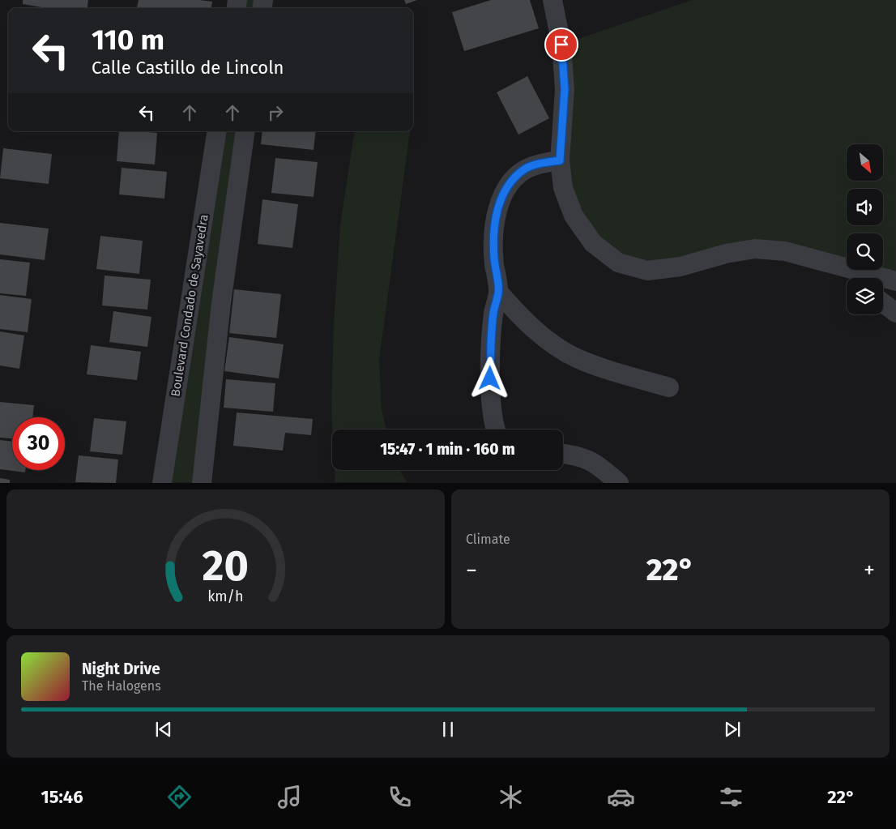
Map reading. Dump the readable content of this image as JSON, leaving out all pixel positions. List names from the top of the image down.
{
  "streets": {
    "street": ["Boulevard Condado de Sayavedra"]
  },
  "north": "bottom right",
  "page": {
    "turn": ["110 m", "Calle Castillo de Lincoln"],
    "limit": "30",
    "trip": "15:47 · 1 min · 160 m",
    "tile": "Climate",
    "heat": ["−", "22°", "+"],
    "song": ["Night Drive", "The Halogens"],
    "tabs": ["15:46", "22°"],
    "gauge": ["20", "km/h"]
  }
}
